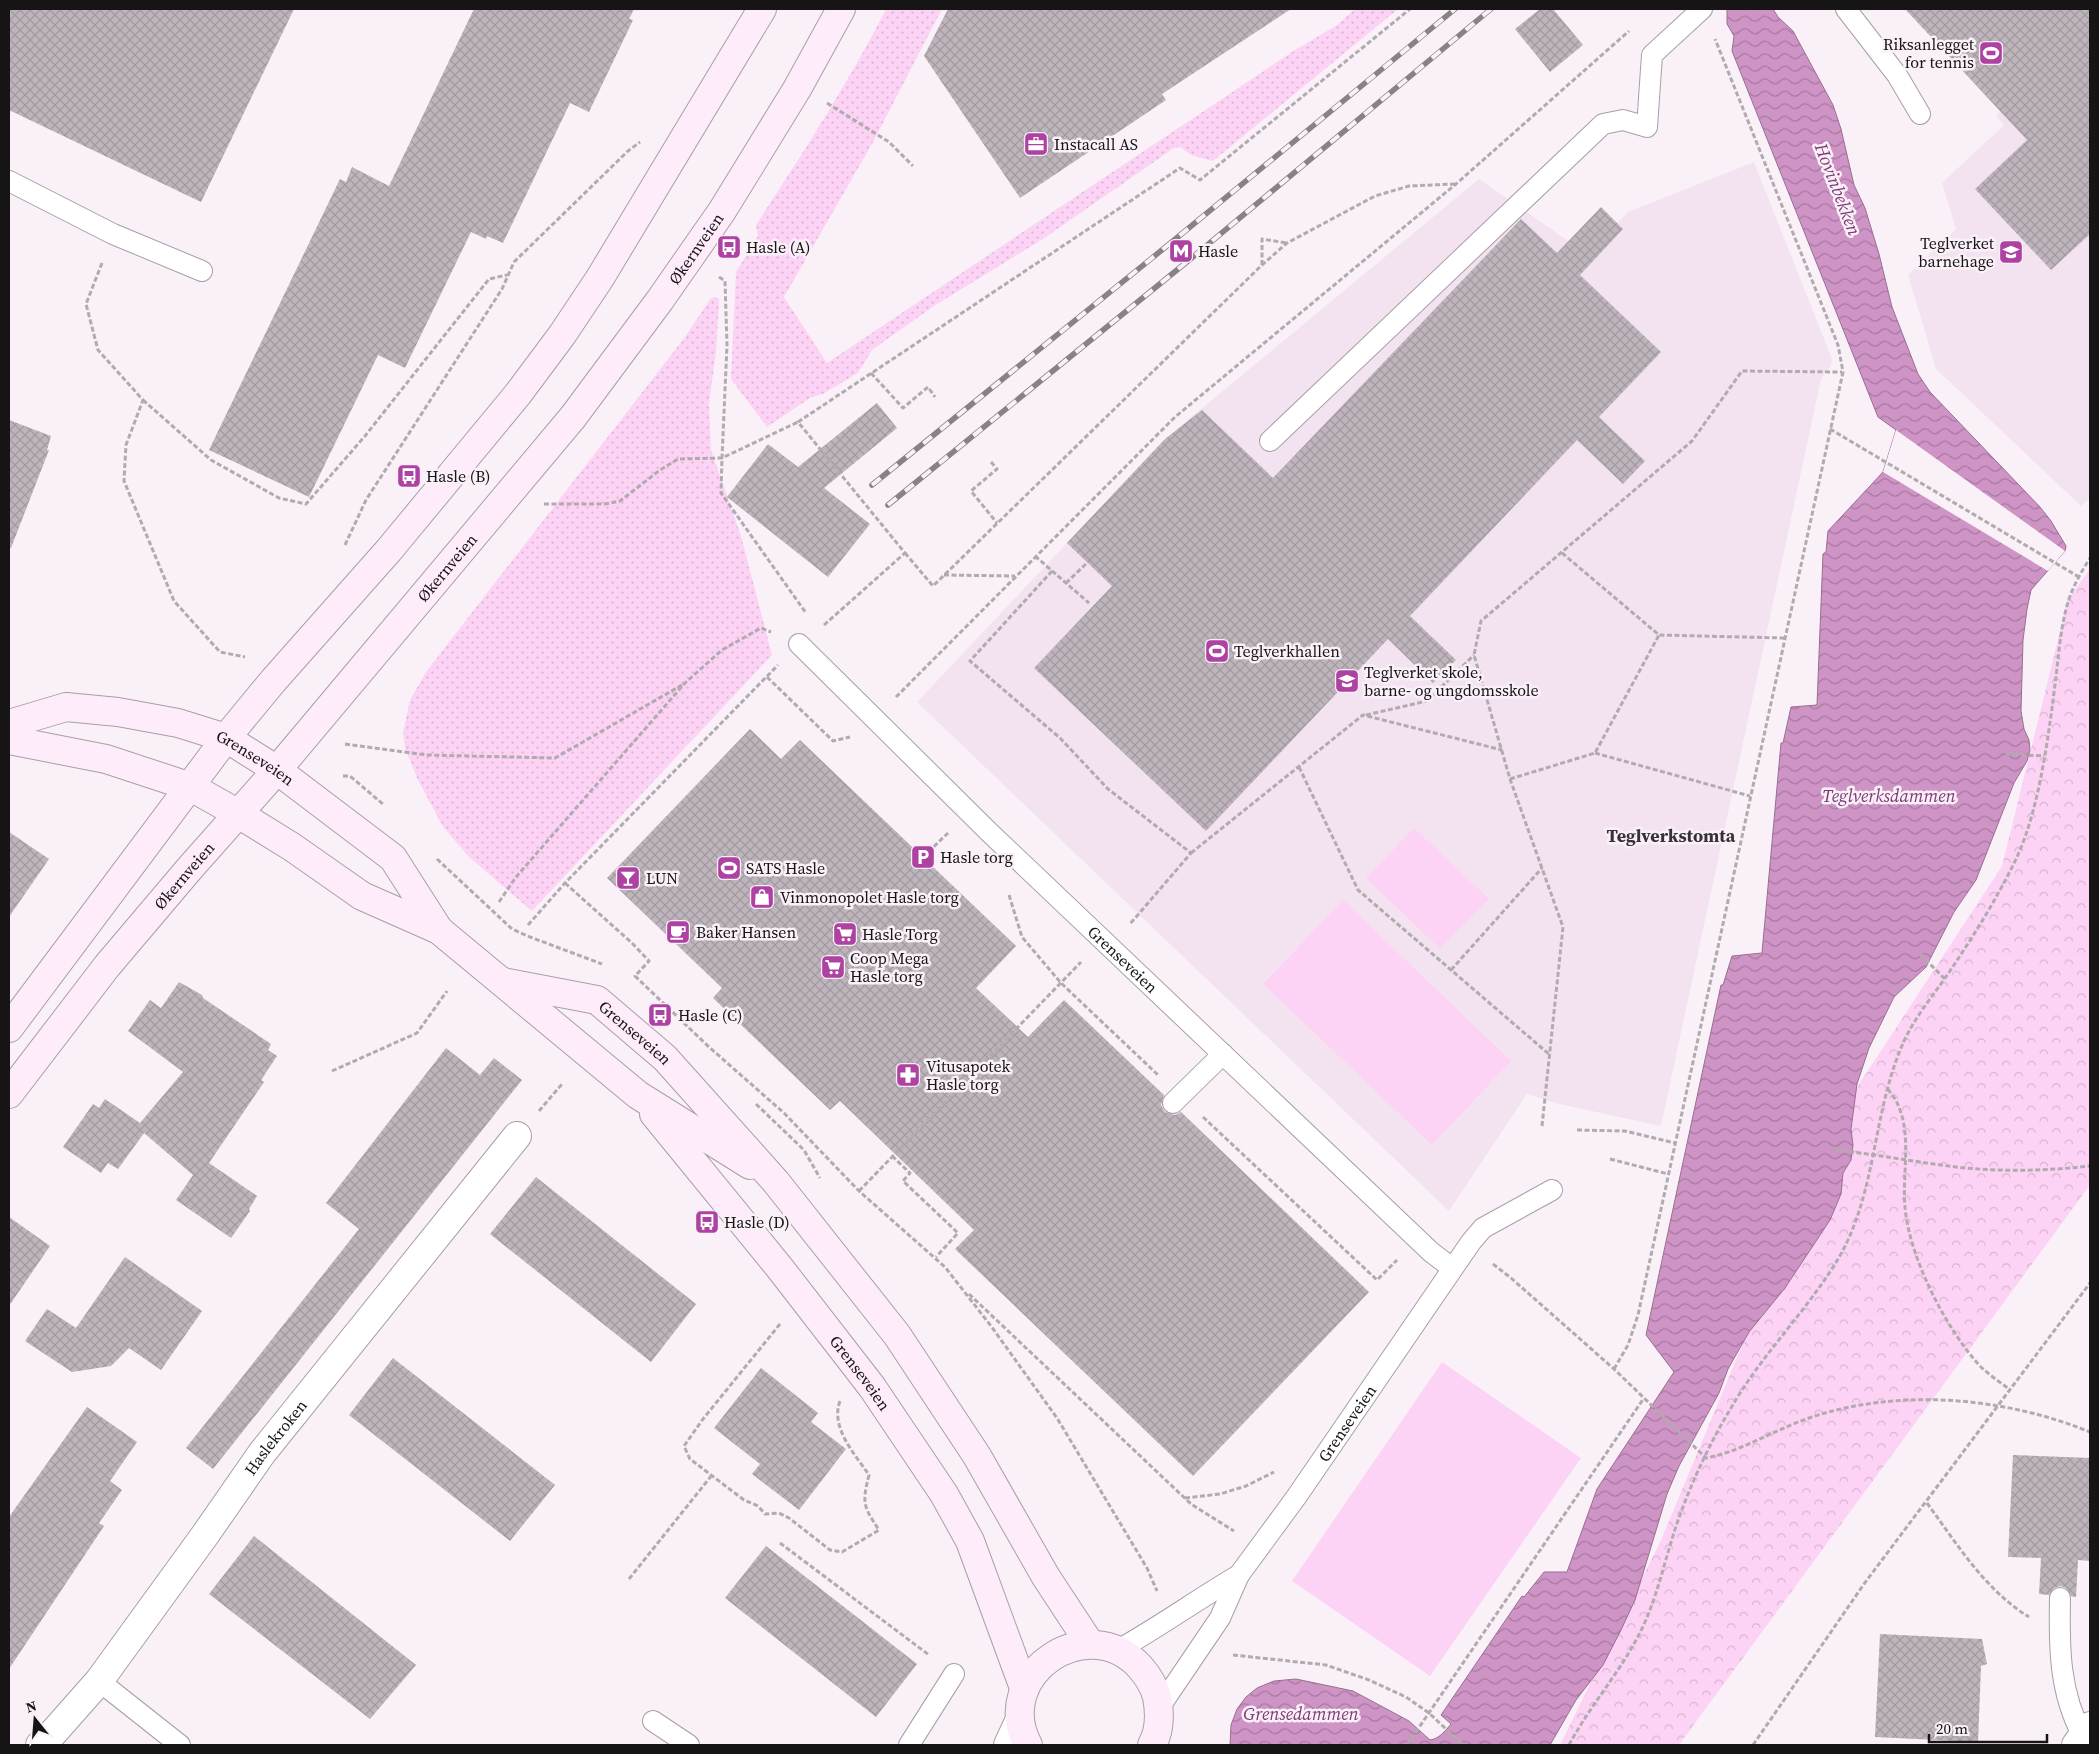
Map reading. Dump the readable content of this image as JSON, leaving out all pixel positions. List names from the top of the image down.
{
  "streets": {
    "main road": ["Økernveien", "Grenseveien"],
    "street": ["Haslekroken"]
  },
  "crossings": [
    ["Økernveien", "Grenseveien"]
  ],
  "districts": ["Teglverkstomta"],
  "water": ["Hovinbekken", "Teglverksdammen", "Grensedammen"],
  "places": {
    "sports": ["Riksanlegget for tennis", "Teglverkhallen", "SATS Hasle"],
    "office": ["Instacall AS"],
    "bus stop": [
      "Hasle (A)",
      "Hasle (B)",
      "Hasle (C)",
      "Hasle (D)"
    ],
    "metro station": ["Hasle"],
    "school or university": ["Teglverket barnehage", "Teglverket skole, barne- og ungdomsskole"],
    "parking": ["Hasle torg"],
    "bar": ["LUN"],
    "shop": ["Vinmonopolet Hasle torg"],
    "cafe": ["Baker Hansen"],
    "supermarket": ["Hasle Torg", "Coop Mega Hasle torg"],
    "pharmacy": ["Vitusapotek Hasle torg"]
  },
  "scale_bar": "20 m",
  "north": "top"
}
